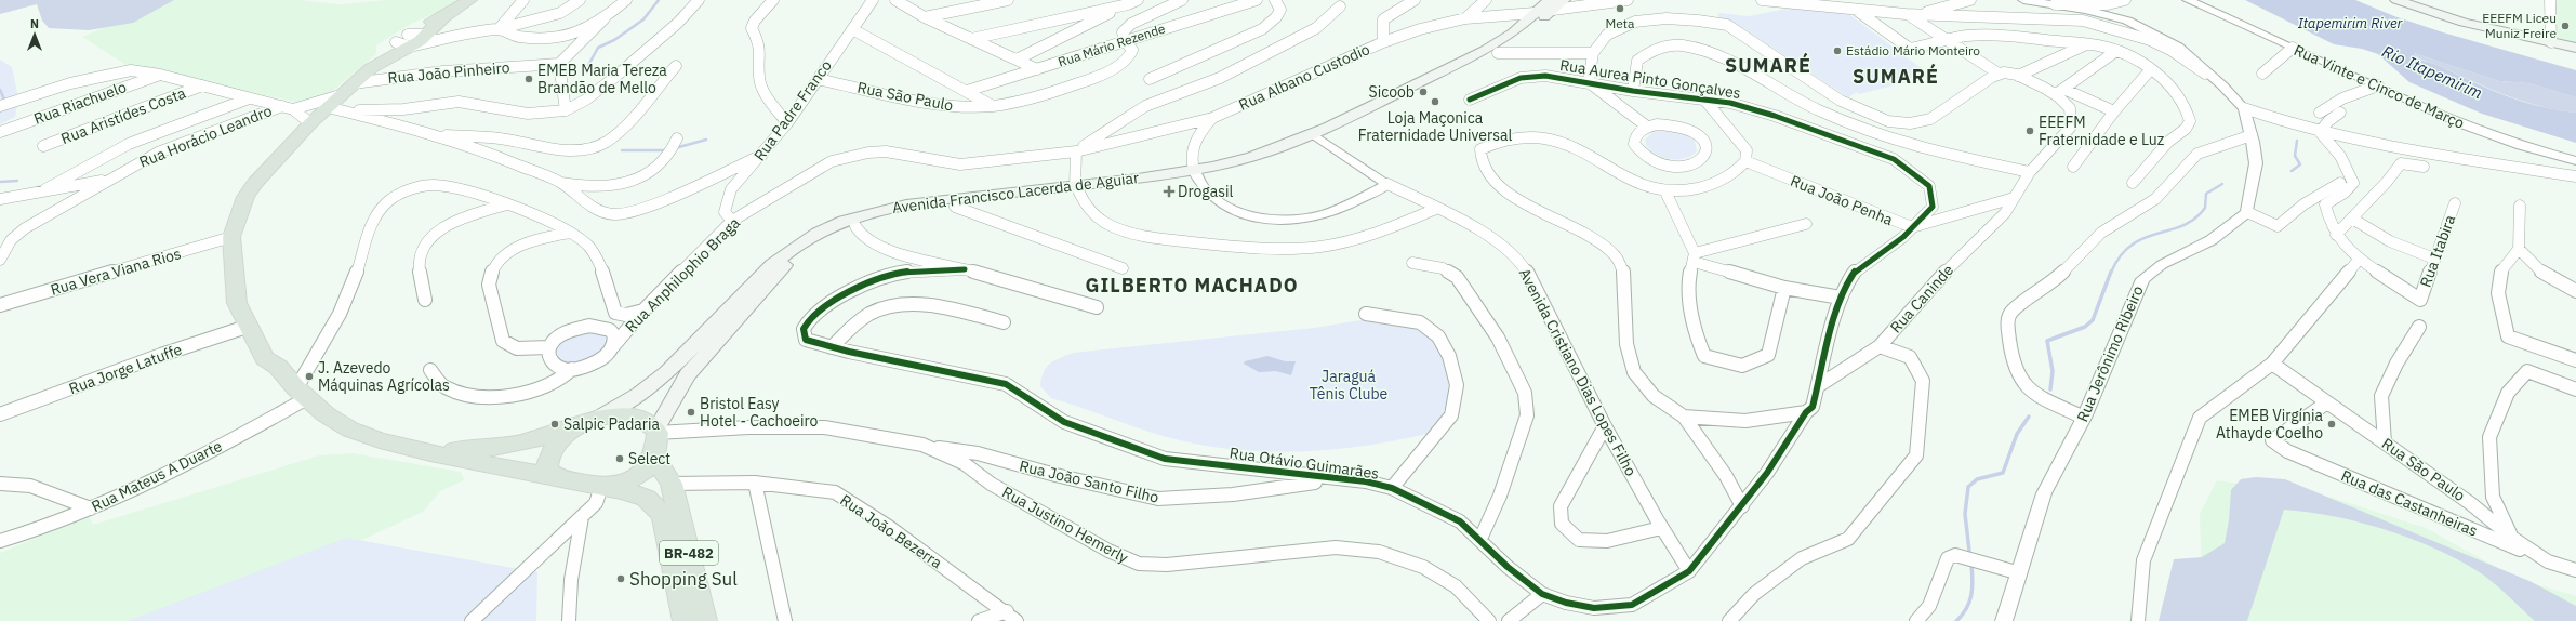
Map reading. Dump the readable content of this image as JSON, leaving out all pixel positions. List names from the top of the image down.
{
  "streets": {
    "highway": ["BR-482"],
    "main road": ["Avenida Francisco Lacerda de Aguiar"],
    "street": [
      "Rua Mário Rezende",
      "Rua João Pinheiro",
      "Rua Albano Custodio",
      "Rua Aurea Pinto Gonçalves",
      "Rua Vinte e Cinco de Março",
      "Rua São Paulo",
      "Rua Riachuelo",
      "Rua Padre Franco",
      "Rua Aristídes Costa",
      "Rua Horácio Leandro",
      "Rua João Penha",
      "Rua Itabira",
      "Rua Vera Viana Rios",
      "Rua Anphilophio Braga",
      "Rua Caninde",
      "Rua Jerônimo Ribeiro",
      "Rua Jorge Latuffe",
      "Avenida Cristiano Dias Lopes Filho",
      "Rua Otávio Guimarães",
      "Rua Mateus A Duarte",
      "Rua João Santo Filho",
      "Rua das Castanheiras",
      "Rua Justino Hemerly",
      "Rua João Bezerra"
    ]
  },
  "crossings": [
    ["Rua Mário Rezende", "Rua São Paulo"],
    ["Rua Albano Custodio", "Rua Anphilophio Braga"],
    ["Rua Aurea Pinto Gonçalves", "Rua João Penha"],
    ["Rua São Paulo", "Rua Padre Franco"],
    ["Rua São Paulo", "Rua das Castanheiras"],
    ["Rua Padre Franco", "Rua Anphilophio Braga"],
    ["Avenida Francisco Lacerda de Aguiar", "Rua Justino Hemerly"],
    ["Avenida Francisco Lacerda de Aguiar", "BR-482"],
    ["Rua João Penha", "Rua Caninde"],
    ["Avenida Cristiano Dias Lopes Filho", "Rua Otávio Guimarães"],
    ["Rua Otávio Guimarães", "Rua João Santo Filho"],
    ["Rua João Santo Filho", "Rua Justino Hemerly"],
    ["Rua Justino Hemerly", "BR-482"],
    ["Rua João Bezerra", "BR-482"]
  ],
  "districts": ["SUMARÉ", "SUMARÉ", "GILBERTO MACHADO"],
  "water": ["Itapemirim River", "Rio Itapemirim"],
  "parks": ["Jaraguá Tênis Clube"],
  "places": {
    "other": [
      "Meta",
      "EEEFM Liceu Muniz Freire",
      "Estádio Mário Monteiro",
      "EMEB Maria Tereza Brandão de Mello",
      "Sicoob",
      "Loja Maçonica Fraternidade Universal",
      "EEEFM Fraternidade e Luz",
      "J. Azevedo Máquinas Agrícolas",
      "Bristol Easy Hotel - Cachoeiro",
      "Salpic Padaria",
      "EMEB Virgínia Athayde Coelho",
      "Select",
      "Shopping Sul"
    ],
    "health": ["Drogasil"]
  },
  "north": "top"
}
